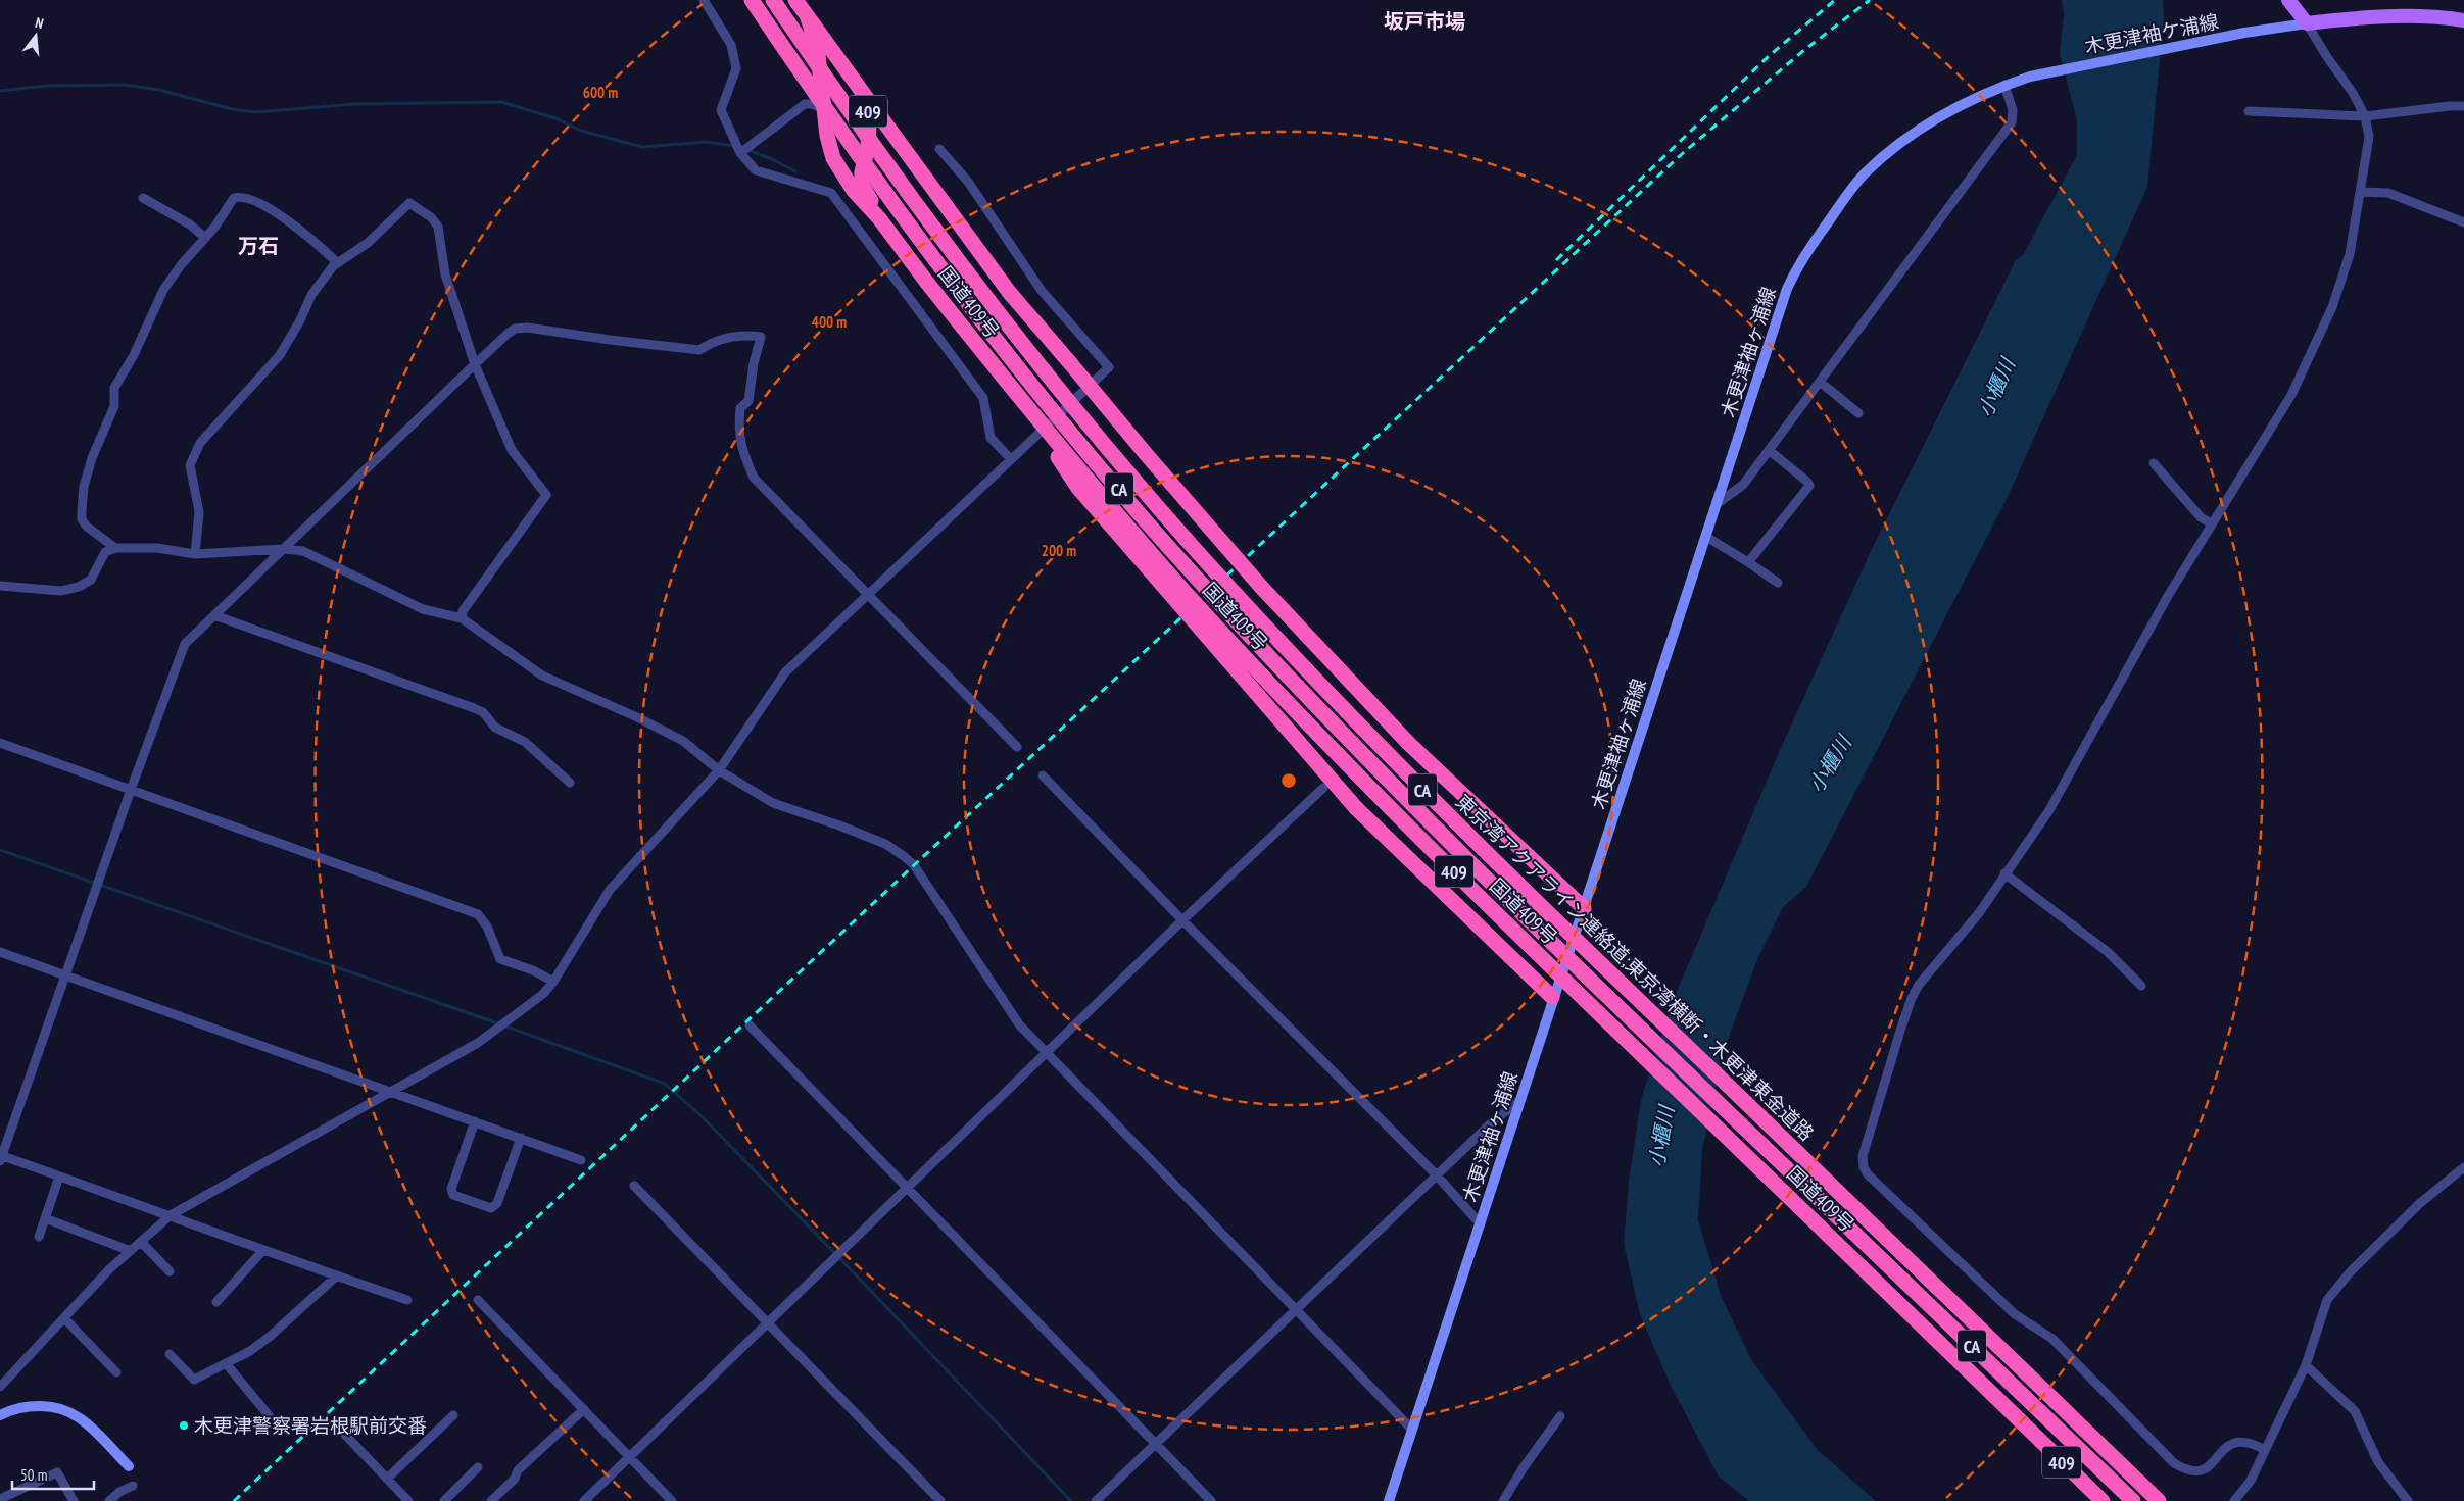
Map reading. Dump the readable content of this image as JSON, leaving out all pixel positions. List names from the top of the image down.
{
  "streets": {
    "highway": [
      "409",
      "国道409号",
      "CA",
      "東京湾アクアライン連絡道;東京湾横断・木更津東金道路"
    ],
    "main road": ["木更津袖ケ浦線", "木更津袖ヶ浦線"]
  },
  "crossings": [
    ["木更津袖ケ浦線", "木更津袖ヶ浦線"]
  ],
  "districts": ["坂戸市場", "万石"],
  "water": ["小櫃川"],
  "places": ["木更津警察署岩根駅前交番"],
  "scale_bar": "50 m",
  "north": "top",
  "rings": ["600 m", "400 m", "200 m"]
}
